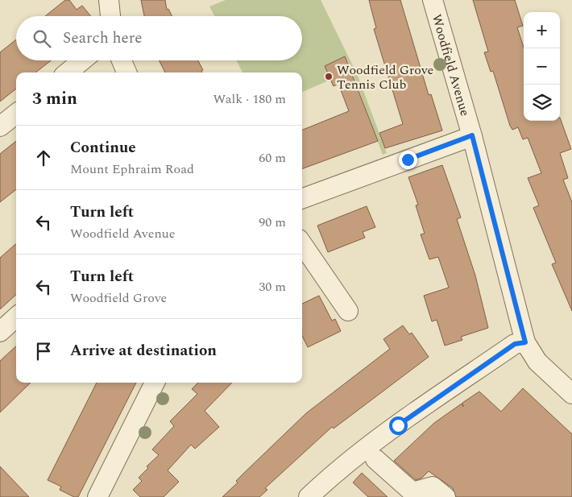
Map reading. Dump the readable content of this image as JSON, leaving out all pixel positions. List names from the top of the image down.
{
  "streets": {
    "street": ["Woodfield Avenue"]
  },
  "places": ["Woodfield Grove Tennis Club"],
  "page": {
    "map_buttons": ["+", "−"],
    "search": "Search here",
    "heading": ["3 min", "Walk · 180 m"],
    "list": [
      ["Continue", "Mount Ephraim Road", "60 m"],
      ["Turn left", "Woodfield Avenue", "90 m"],
      ["Turn left", "Woodfield Grove", "30 m"],
      "Arrive at destination"
    ]
  }
}
